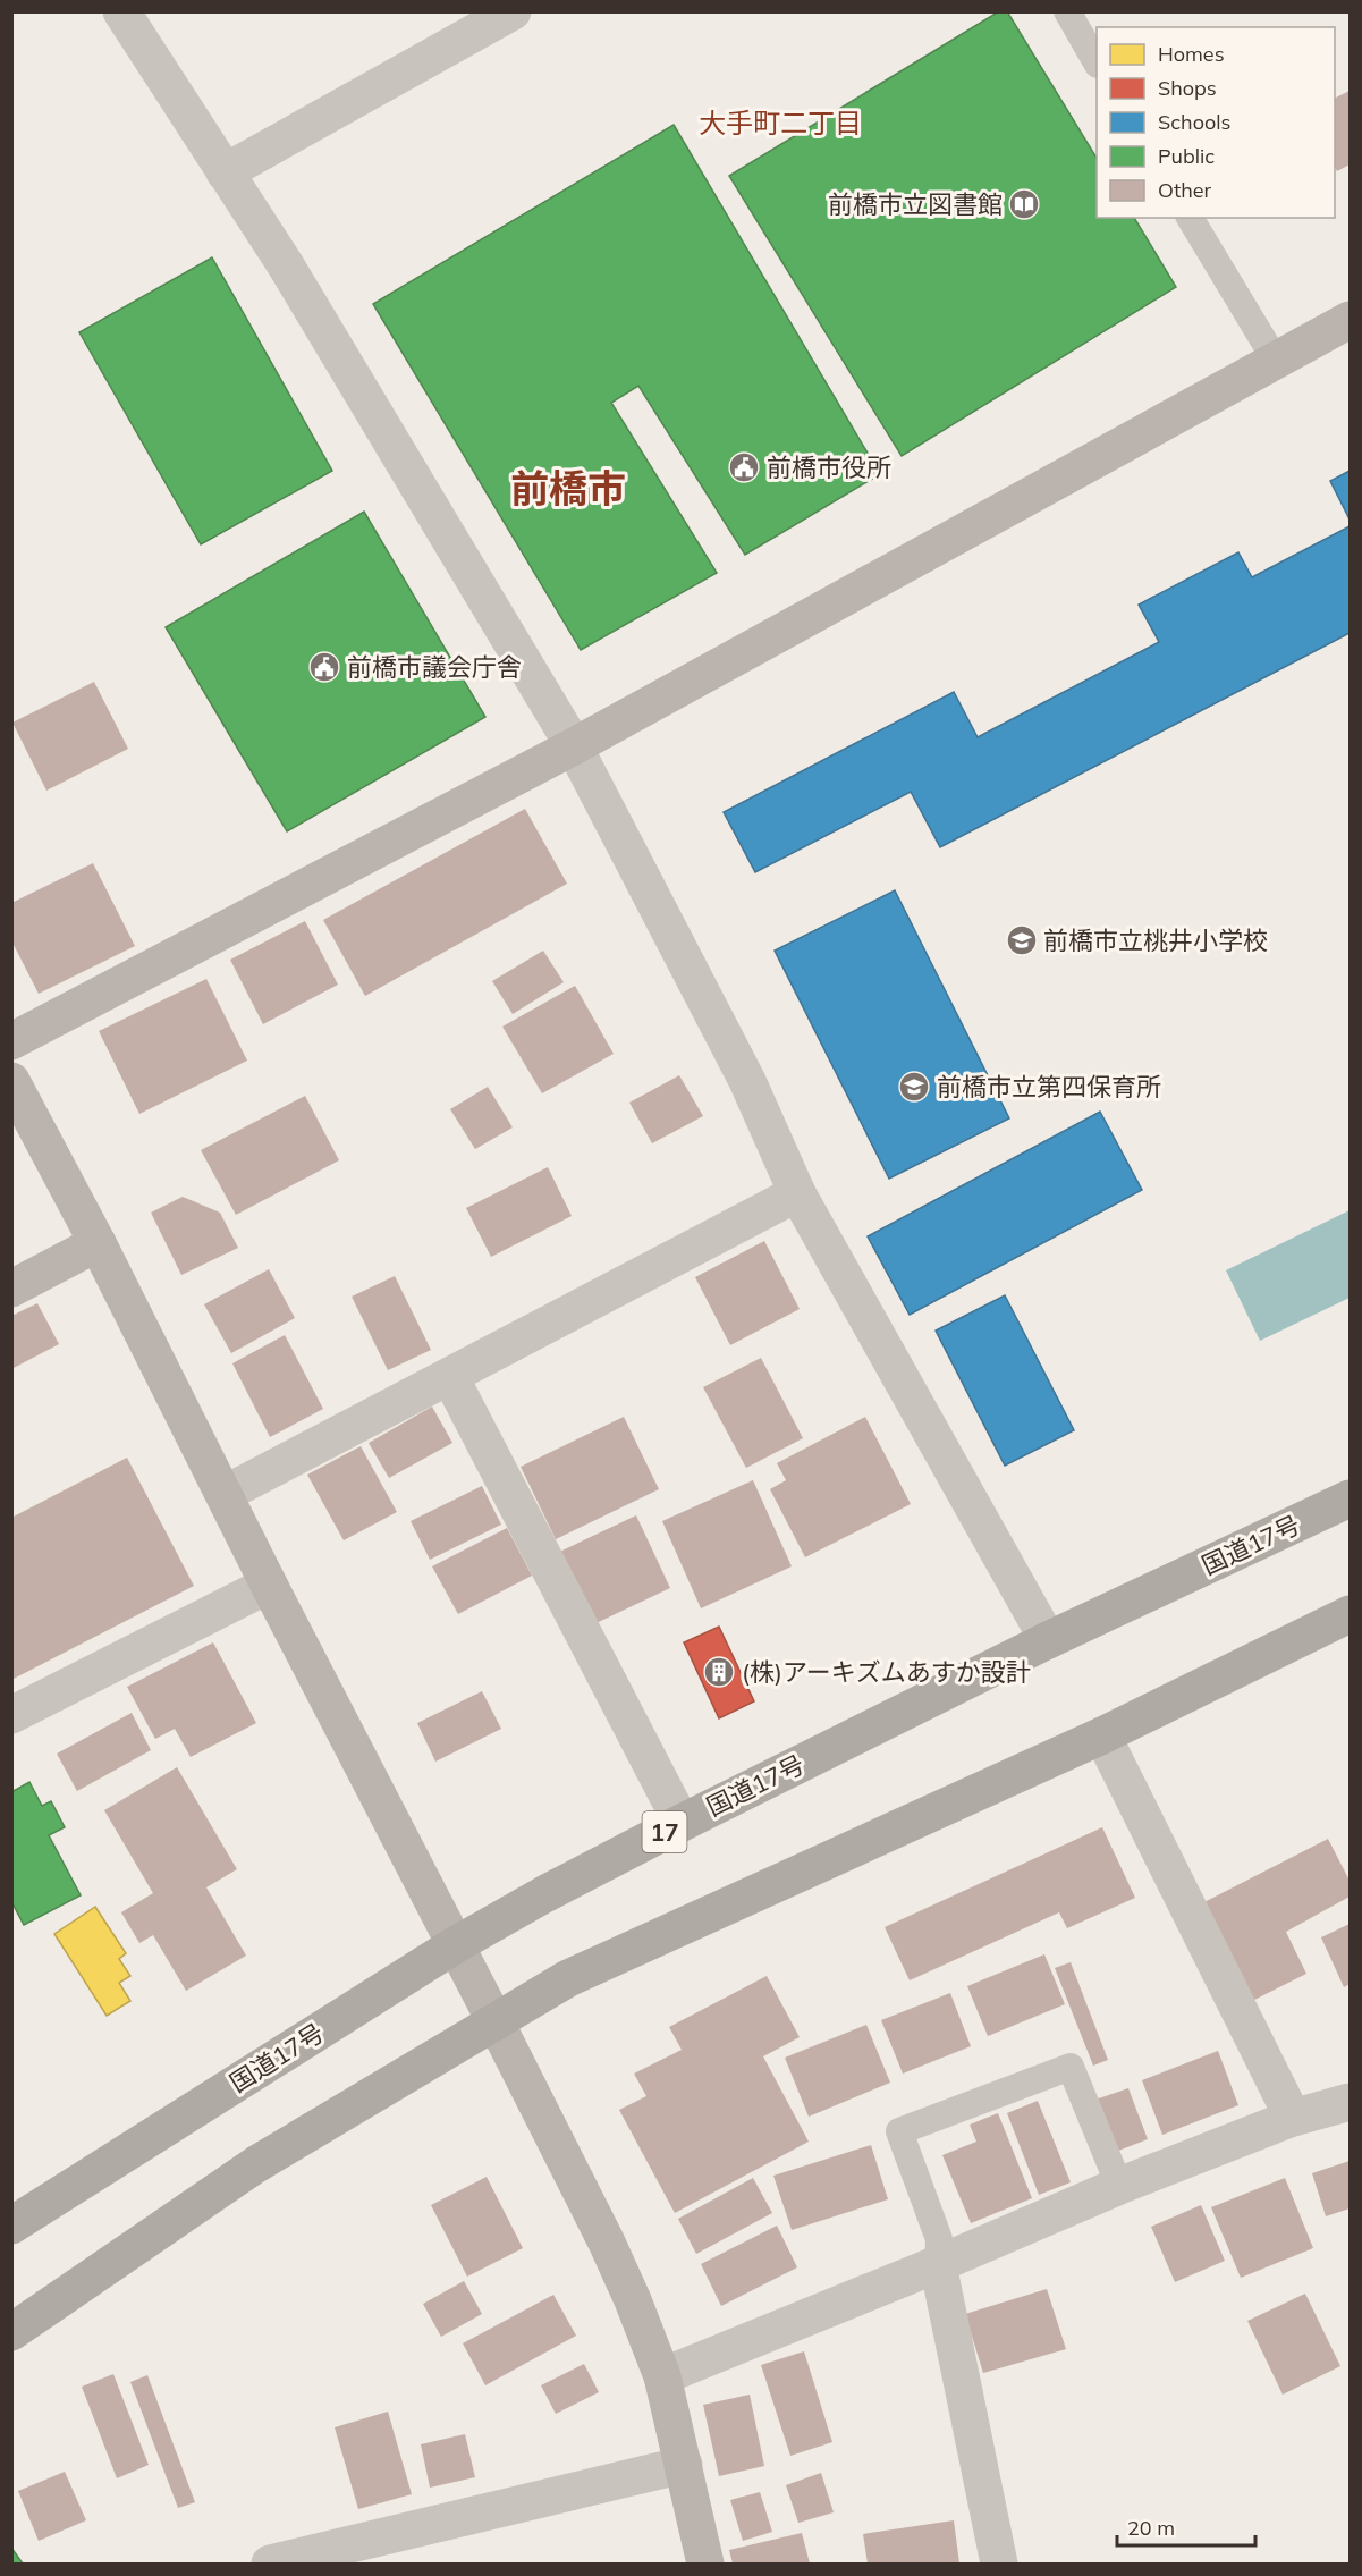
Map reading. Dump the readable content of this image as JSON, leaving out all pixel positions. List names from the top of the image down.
{
  "streets": {
    "highway": ["国道17号", "17"]
  },
  "districts": ["大手町二丁目", "前橋市"],
  "places": {
    "library": ["前橋市立図書館"],
    "public building": ["前橋市役所", "前橋市議会庁舎"],
    "school or university": ["前橋市立桃井小学校", "前橋市立第四保育所"],
    "building": ["(株)アーキズムあすか設計"]
  },
  "legend": [
    "Homes",
    "Shops",
    "Schools",
    "Public",
    "Other"
  ],
  "scale_bar": "20 m"
}
